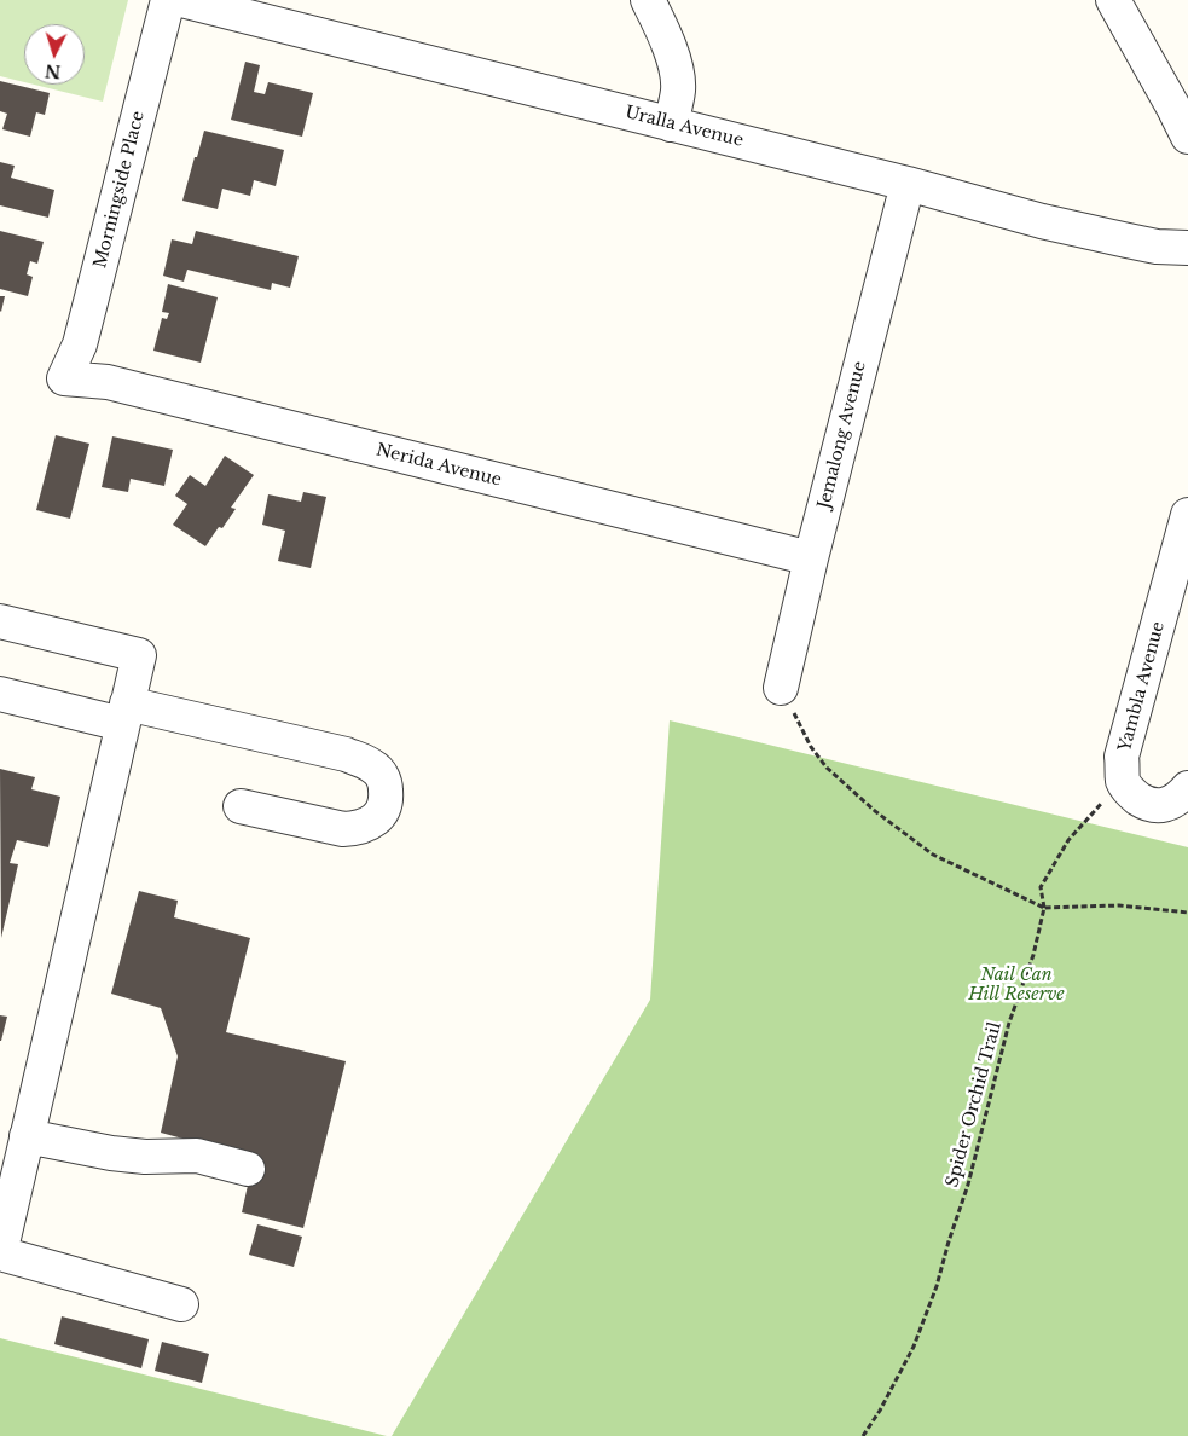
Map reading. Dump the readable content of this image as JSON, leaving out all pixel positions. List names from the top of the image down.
{
  "streets": {
    "street": [
      "Uralla Avenue",
      "Morningside Place",
      "Jemalong Avenue",
      "Nerida Avenue",
      "Yambla Avenue"
    ],
    "path": ["Spider Orchid Trail"]
  },
  "crossings": [
    ["Uralla Avenue", "Jemalong Avenue"],
    ["Morningside Place", "Nerida Avenue"],
    ["Jemalong Avenue", "Nerida Avenue"],
    ["Yambla Avenue", "Spider Orchid Trail"]
  ],
  "parks": ["Nail Can Hill Reserve"],
  "north": "bottom"
}
